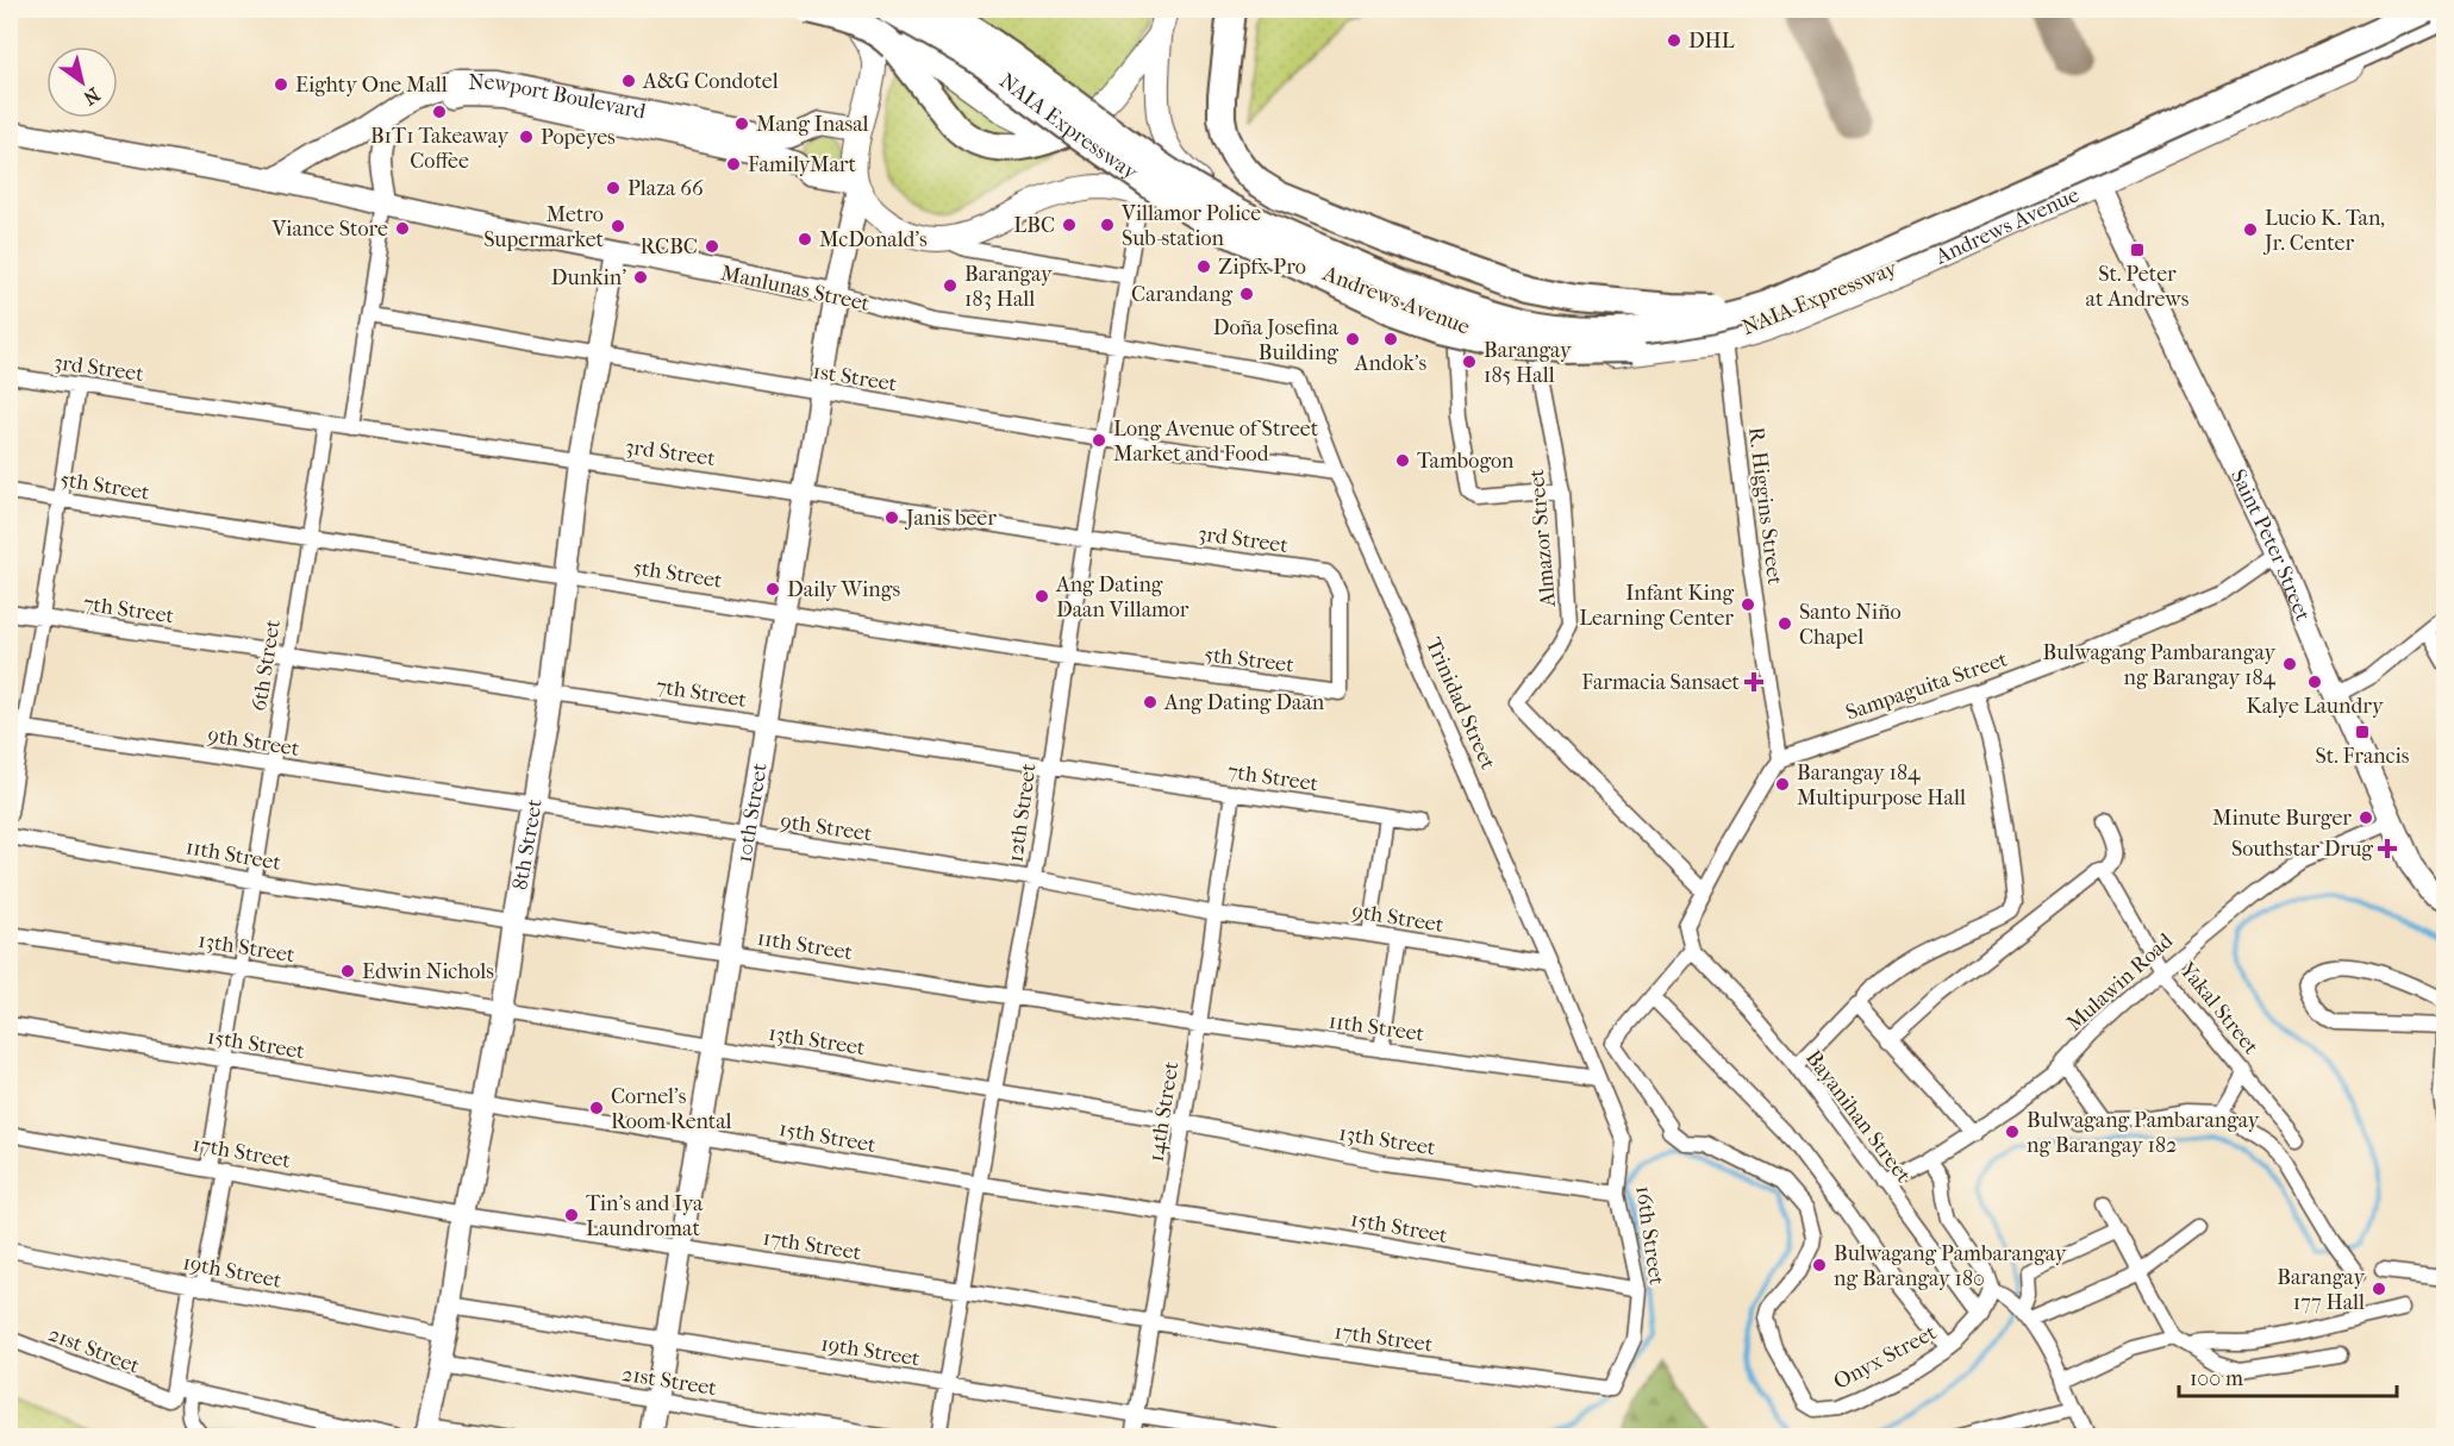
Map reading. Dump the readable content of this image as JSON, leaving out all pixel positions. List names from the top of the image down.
{
  "streets": {
    "highway": ["NAIA Expressway"],
    "main road": ["Andrews Avenue"],
    "street": [
      "Newport Boulevard",
      "Manlunas Street",
      "3rd Street",
      "1st Street",
      "5th Street",
      "R. Higgins Street",
      "Almazor Street",
      "Saint Peter Street",
      "7th Street",
      "6th Street",
      "Sampaguita Street",
      "Trinidad Street",
      "9th Street",
      "10th Street",
      "12th Street",
      "8th Street",
      "11th Street",
      "13th Street",
      "Mulawin Road",
      "Yakal Street",
      "15th Street",
      "14th Street",
      "Bayanihan Street",
      "17th Street",
      "16th Street",
      "19th Street",
      "21st Street",
      "Onyx Street"
    ]
  },
  "crossings": [
    ["Newport Boulevard", "Manlunas Street"],
    ["Newport Boulevard", "10th Street"],
    ["Andrews Avenue", "R. Higgins Street"],
    ["Andrews Avenue", "Almazor Street"],
    ["Andrews Avenue", "Saint Peter Street"],
    ["Andrews Avenue", "12th Street"],
    ["Manlunas Street", "Trinidad Street"],
    ["Manlunas Street", "10th Street"],
    ["Manlunas Street", "12th Street"],
    ["Manlunas Street", "8th Street"],
    ["3rd Street", "5th Street"],
    ["3rd Street", "6th Street"],
    ["3rd Street", "10th Street"],
    ["3rd Street", "12th Street"],
    ["3rd Street", "8th Street"],
    ["1st Street", "Trinidad Street"],
    ["1st Street", "10th Street"],
    ["1st Street", "12th Street"],
    ["1st Street", "8th Street"],
    ["5th Street", "6th Street"],
    ["5th Street", "10th Street"],
    ["5th Street", "12th Street"],
    ["5th Street", "8th Street"],
    ["R. Higgins Street", "Sampaguita Street"],
    ["Saint Peter Street", "Sampaguita Street"],
    ["Saint Peter Street", "Mulawin Road"],
    ["7th Street", "6th Street"],
    ["7th Street", "10th Street"],
    ["7th Street", "12th Street"],
    ["7th Street", "8th Street"],
    ["7th Street", "14th Street"],
    ["6th Street", "9th Street"],
    ["6th Street", "11th Street"],
    ["6th Street", "13th Street"],
    ["6th Street", "15th Street"],
    ["6th Street", "17th Street"],
    ["6th Street", "19th Street"],
    ["6th Street", "21st Street"],
    ["Trinidad Street", "9th Street"],
    ["Trinidad Street", "16th Street"],
    ["9th Street", "10th Street"],
    ["9th Street", "12th Street"],
    ["9th Street", "8th Street"],
    ["9th Street", "14th Street"],
    ["10th Street", "11th Street"],
    ["10th Street", "13th Street"],
    ["10th Street", "15th Street"],
    ["10th Street", "17th Street"],
    ["10th Street", "19th Street"],
    ["10th Street", "21st Street"],
    ["12th Street", "11th Street"],
    ["12th Street", "13th Street"],
    ["12th Street", "15th Street"],
    ["12th Street", "17th Street"],
    ["12th Street", "19th Street"],
    ["8th Street", "11th Street"],
    ["8th Street", "13th Street"],
    ["8th Street", "15th Street"],
    ["8th Street", "17th Street"],
    ["8th Street", "19th Street"],
    ["8th Street", "21st Street"],
    ["11th Street", "14th Street"],
    ["11th Street", "16th Street"],
    ["13th Street", "14th Street"],
    ["13th Street", "16th Street"],
    ["Mulawin Road", "Yakal Street"],
    ["Mulawin Road", "Bayanihan Street"],
    ["15th Street", "14th Street"],
    ["15th Street", "16th Street"],
    ["14th Street", "17th Street"],
    ["14th Street", "19th Street"],
    ["Bayanihan Street", "Onyx Street"],
    ["17th Street", "16th Street"]
  ],
  "places": {
    "other": [
      "DHL",
      "A&G Condotel",
      "Eighty One Mall",
      "B1T1 Takeaway Coffee",
      "Mang Inasal",
      "Popeyes",
      "FamilyMart",
      "Plaza 66",
      "LBC",
      "Villamor Police Sub-station",
      "Metro Supermarket",
      "Viance Store",
      "Lucio K. Tan, Jr. Center",
      "McDonald's",
      "RCBC",
      "Zipfx Pro",
      "Dunkin'",
      "Barangay 183 Hall",
      "Carandang",
      "Doña Josefina Building",
      "Andok's",
      "Barangay 185 Hall",
      "Long Avenue of Street Market and Food",
      "Tambogon",
      "Janis beer",
      "Daily Wings",
      "Ang Dating Daan Villamor",
      "Infant King Learning Center",
      "Santo Niño Chapel",
      "Bulwagang Pambarangay ng Barangay 184",
      "Kalye Laundry",
      "Ang Dating Daan",
      "Barangay 184 Multipurpose Hall",
      "Minute Burger",
      "Edwin Nichols",
      "Cornel's Room Rental",
      "Bulwagang Pambarangay ng Barangay 182",
      "Tin's and Iya Laundromat",
      "Bulwagang Pambarangay ng Barangay 180",
      "Barangay 177 Hall"
    ],
    "transit": ["St. Peter at Andrews", "St. Francis"],
    "health": ["Farmacia Sansaet", "Southstar Drug"]
  },
  "scale_bar": "100 m",
  "north": "bottom right"
}
